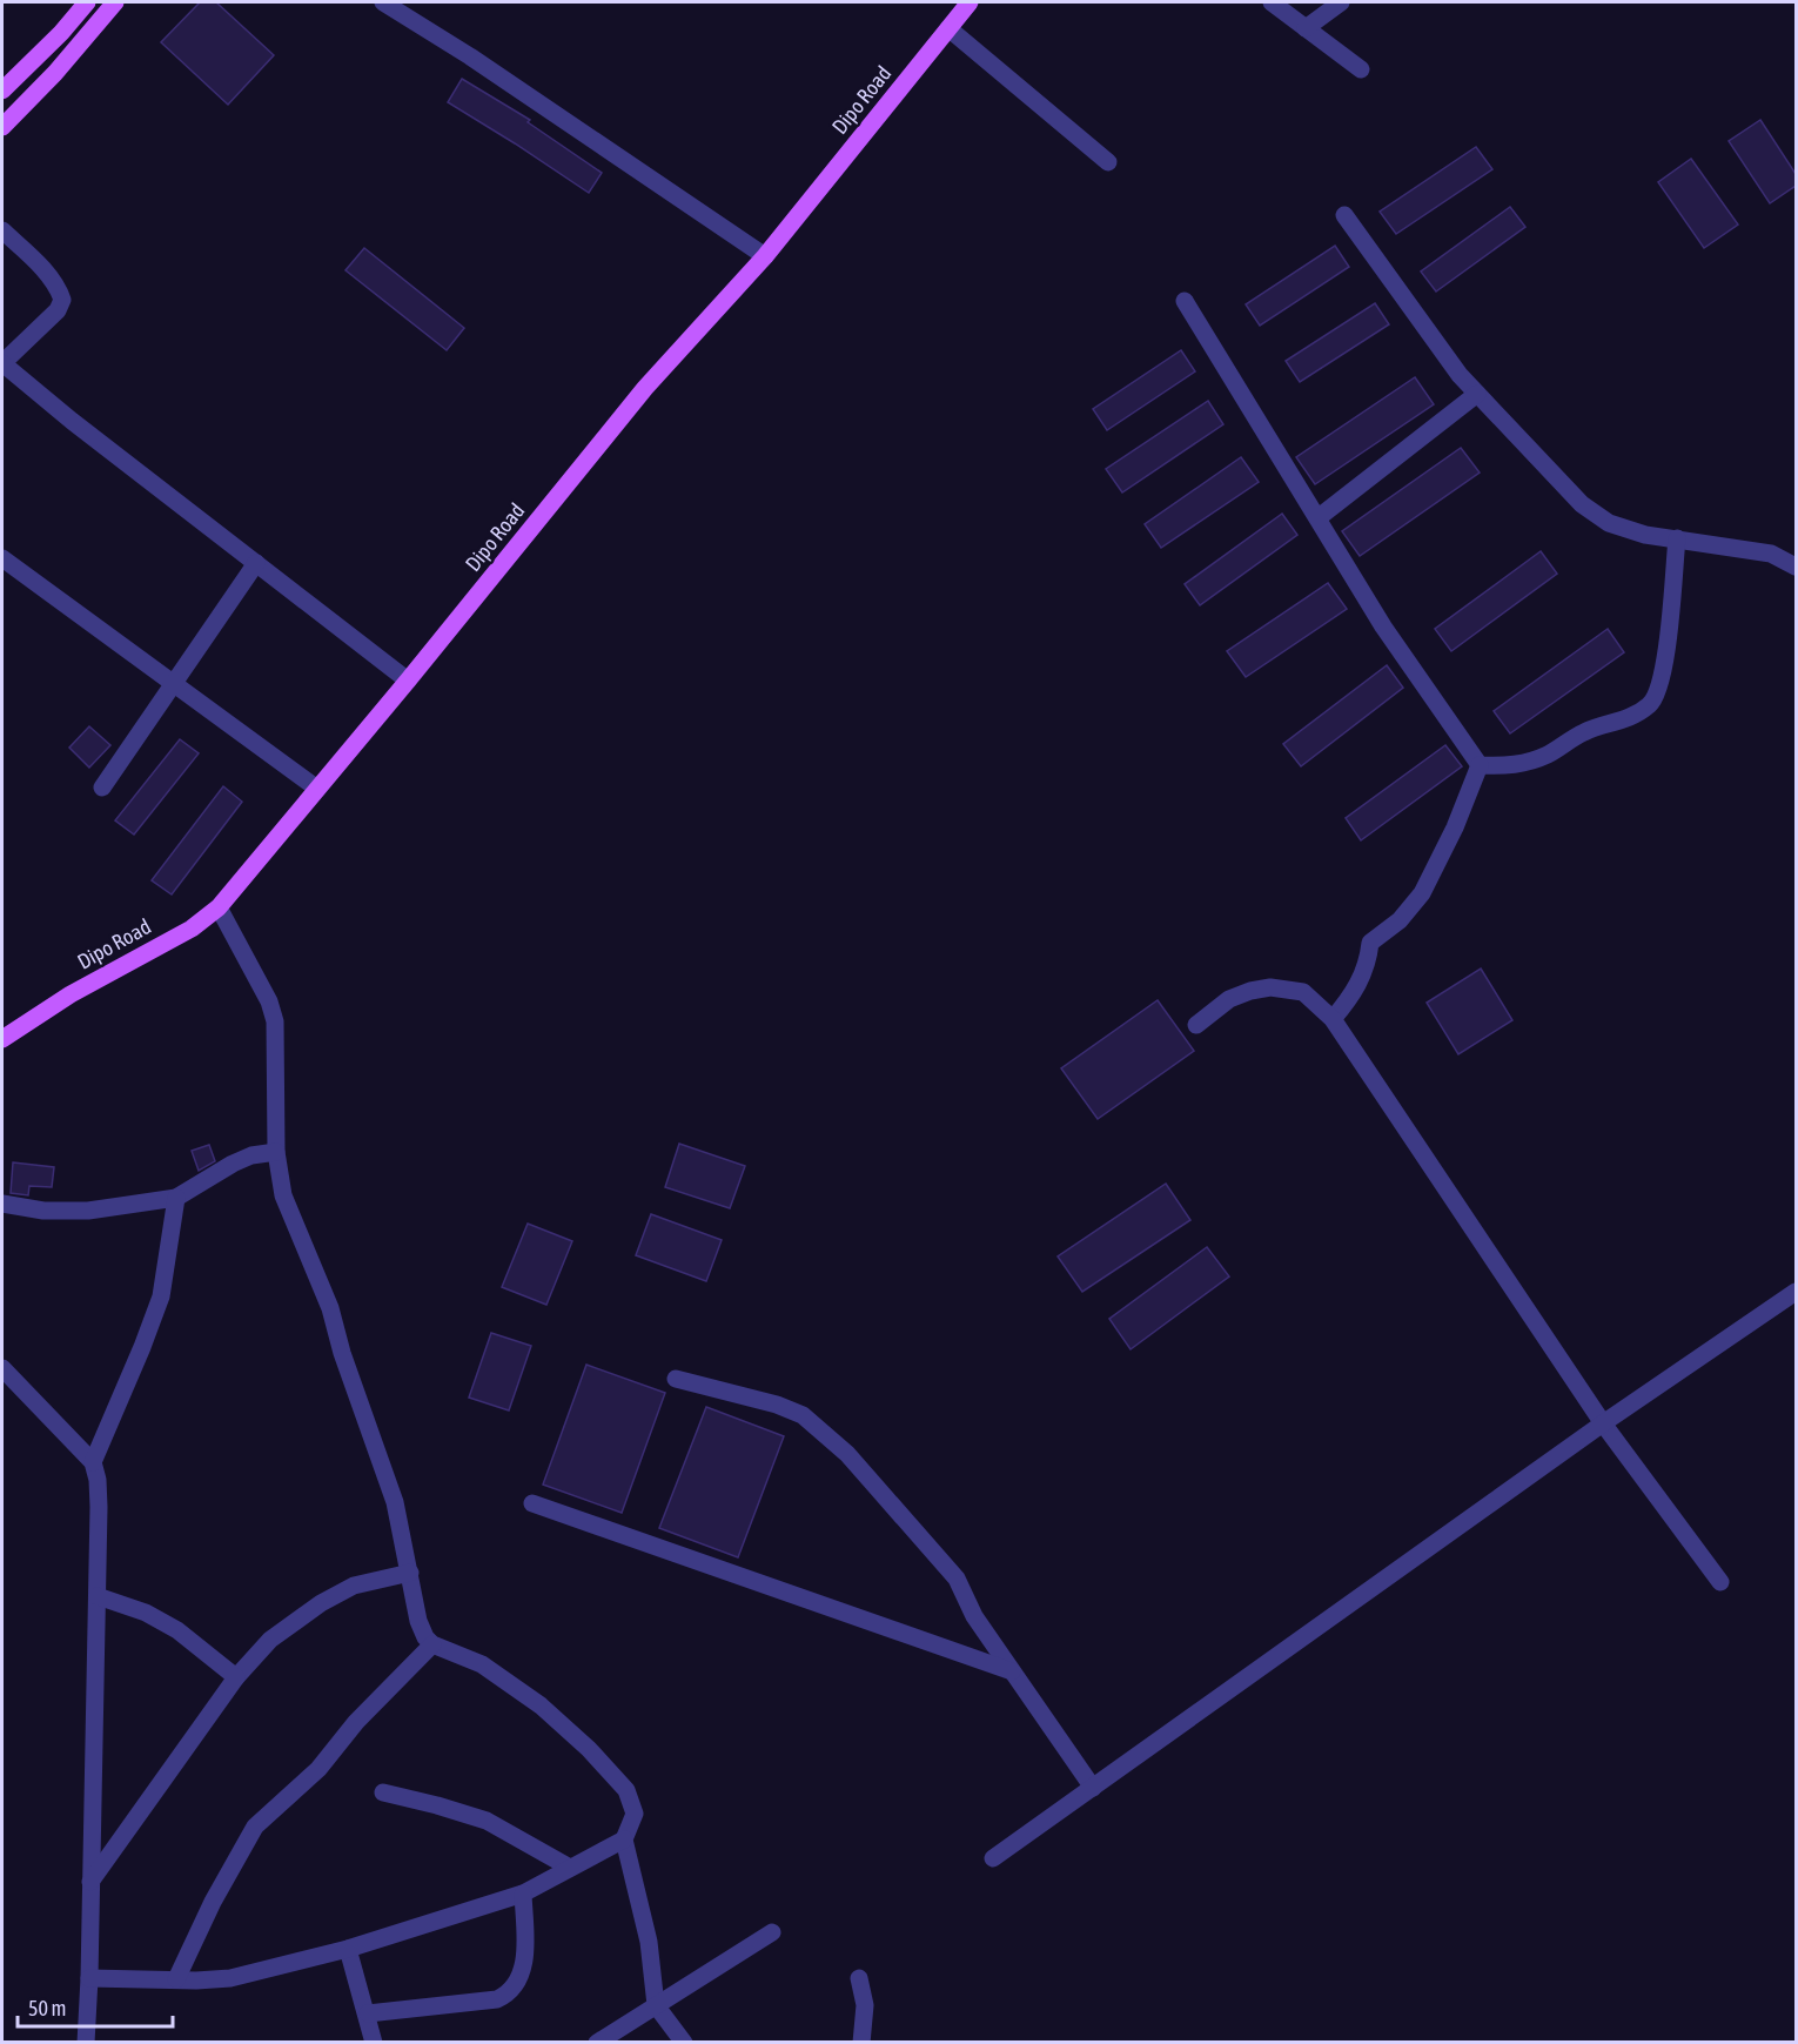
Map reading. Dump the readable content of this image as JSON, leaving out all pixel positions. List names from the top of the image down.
{
  "streets": {
    "main road": ["Dipo Road"]
  },
  "scale_bar": "50 m"
}
